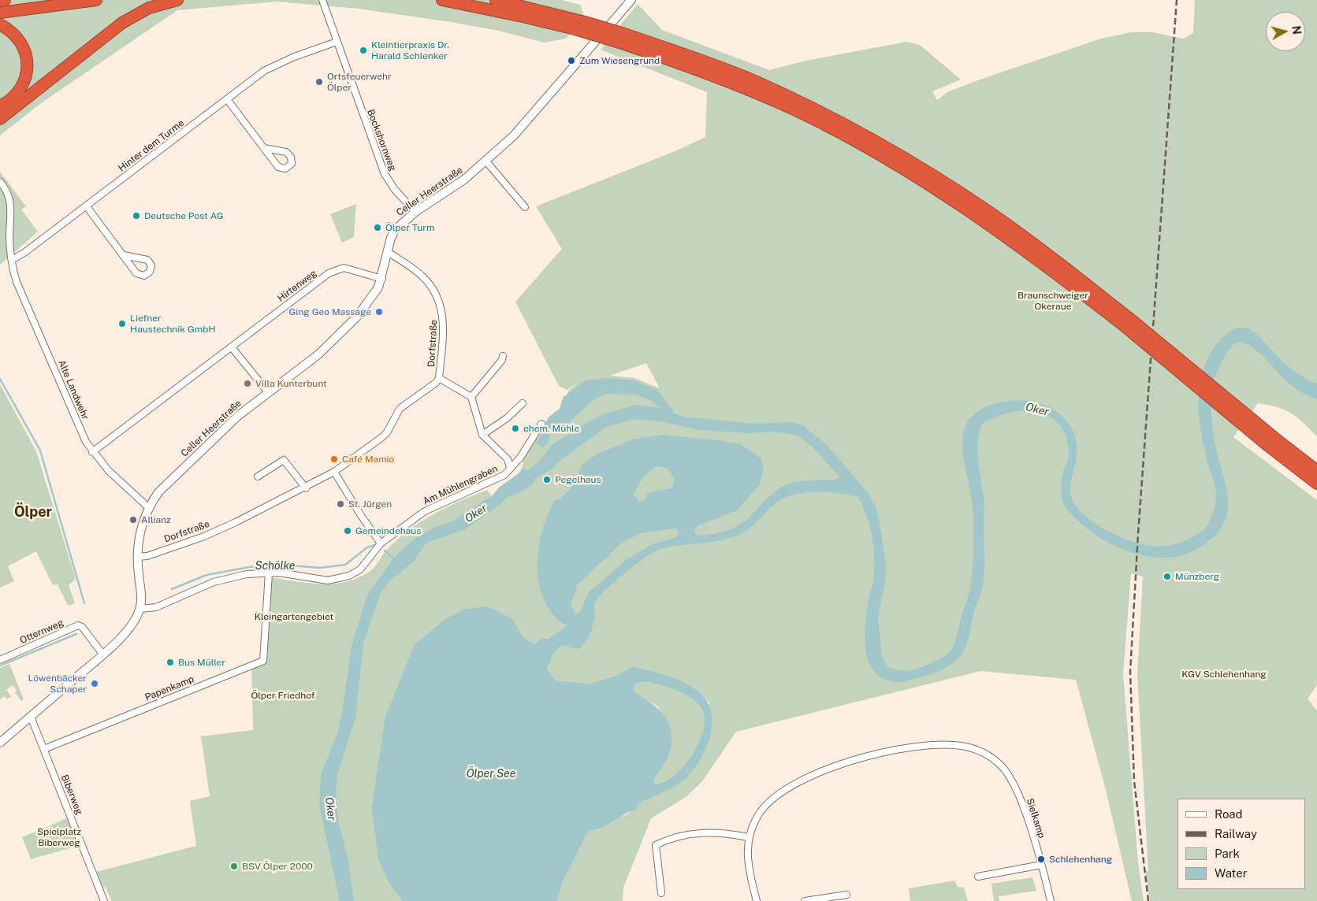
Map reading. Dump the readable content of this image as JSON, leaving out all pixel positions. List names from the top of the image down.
{
  "streets": {
    "main road": ["Celler Heerstraße"],
    "street": [
      "Bockshornweg",
      "Hinter dem Turme",
      "Hirtenweg",
      "Dorfstraße",
      "Alte Landwehr",
      "Am Mühlengraben",
      "Otternweg",
      "Papenkamp",
      "Biberweg",
      "Sielkamp"
    ]
  },
  "crossings": [
    ["Bockshornweg", "Hinter dem Turme"],
    ["Bockshornweg", "Celler Heerstraße"],
    ["Hinter dem Turme", "Alte Landwehr"],
    ["Celler Heerstraße", "Hirtenweg"],
    ["Celler Heerstraße", "Dorfstraße"],
    ["Celler Heerstraße", "Alte Landwehr"],
    ["Celler Heerstraße", "Am Mühlengraben"],
    ["Hirtenweg", "Alte Landwehr"],
    ["Am Mühlengraben", "Papenkamp"],
    ["Papenkamp", "Biberweg"]
  ],
  "districts": ["Ölper"],
  "water": ["Oker", "Schölke", "Ölper See"],
  "parks": [
    "Braunschweiger Okeraue",
    "Kleingartengebiet",
    "KGV Schlehenhang",
    "Ölper Friedhof",
    "Spielplatz Biberweg"
  ],
  "places": [
    "Kleintierpraxis Dr. Harald Schlenker",
    "Zum Wiesengrund",
    "Ortsfeuerwehr Ölper",
    "Deutsche Post AG",
    "Ölper Turm",
    "Ging Geo Massage",
    "Liefner Haustechnik GmbH",
    "Villa Kunterbunt",
    "ehem. Mühle",
    "Café Mamio",
    "Pegelhaus",
    "St. Jürgen",
    "Allianz",
    "Gemeindehaus",
    "Münzberg",
    "Bus Müller",
    "Löwenbäcker Schaper",
    "Schlehenhang",
    "BSV Ölper 2000"
  ],
  "legend": [
    "Road",
    "Railway",
    "Park",
    "Water"
  ],
  "north": "right"
}
